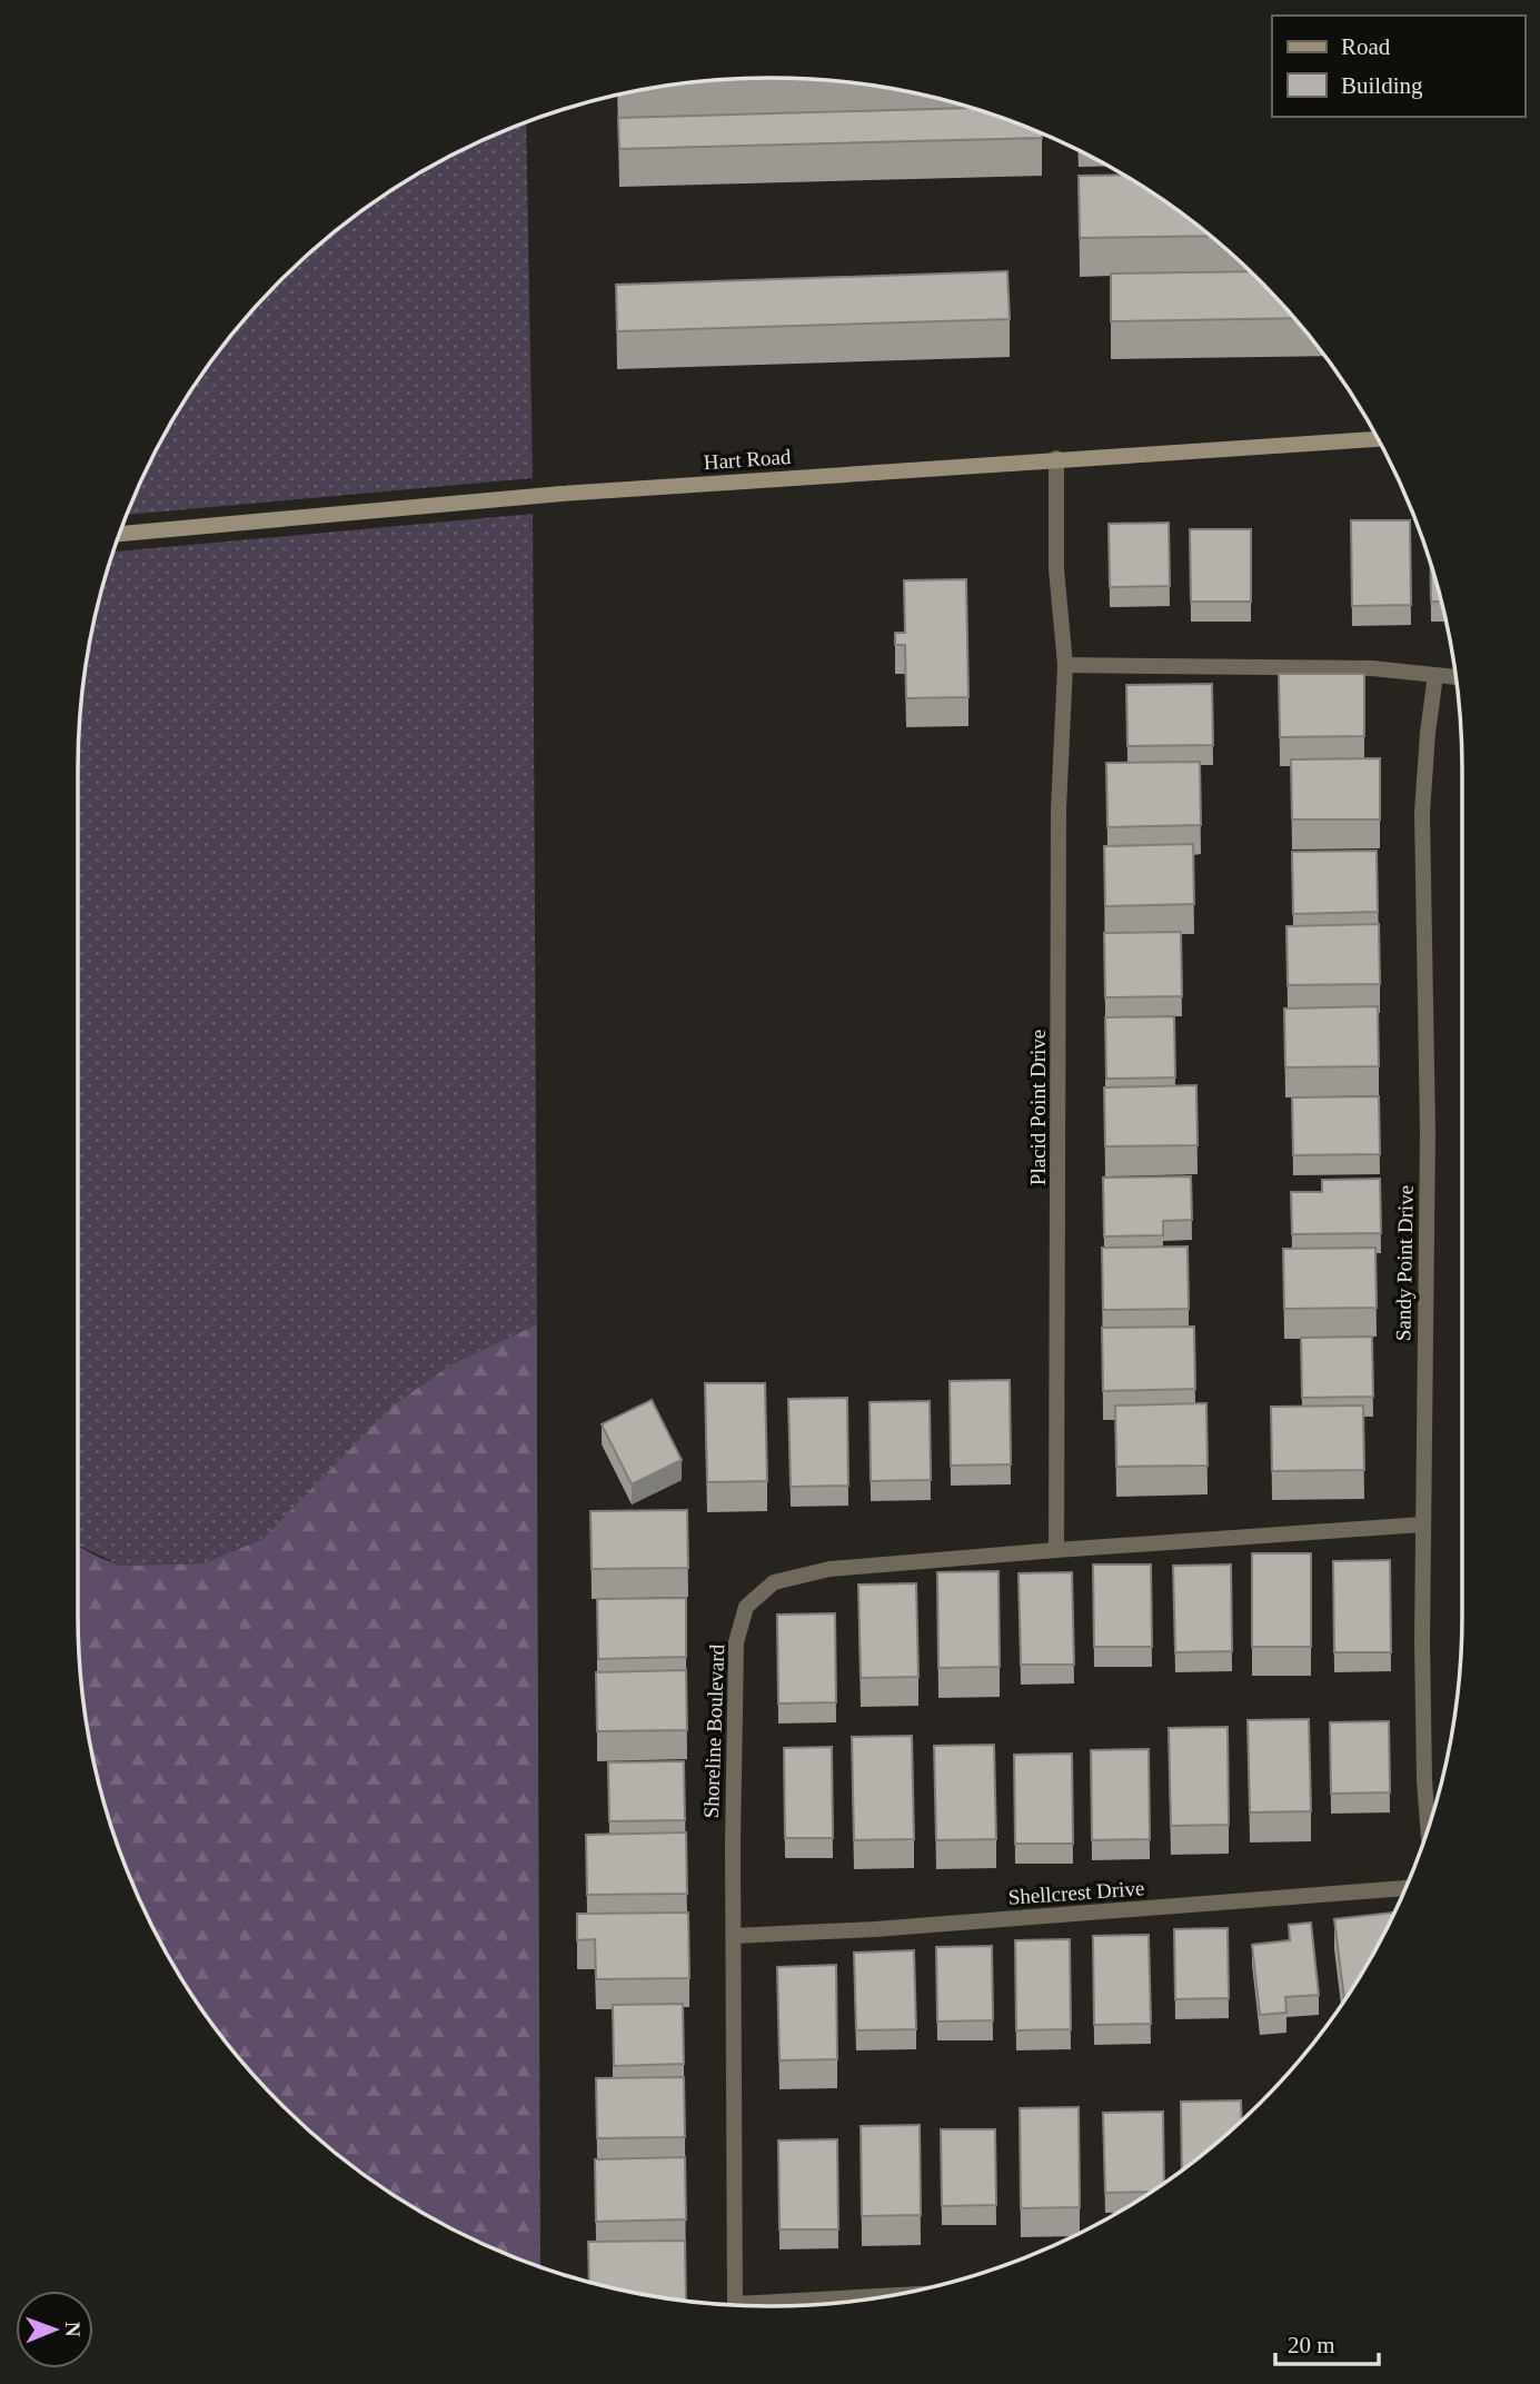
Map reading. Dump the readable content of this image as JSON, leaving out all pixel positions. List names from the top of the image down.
{
  "streets": {
    "street": [
      "Hart Road",
      "Placid Point Drive",
      "Sandy Point Drive",
      "Shoreline Boulevard",
      "Shellcrest Drive"
    ]
  },
  "crossings": [
    ["Hart Road", "Placid Point Drive"],
    ["Placid Point Drive", "Shoreline Boulevard"],
    ["Sandy Point Drive", "Shoreline Boulevard"],
    ["Shoreline Boulevard", "Shellcrest Drive"]
  ],
  "legend": ["Road", "Building"],
  "scale_bar": "20 m",
  "north": "right"
}
